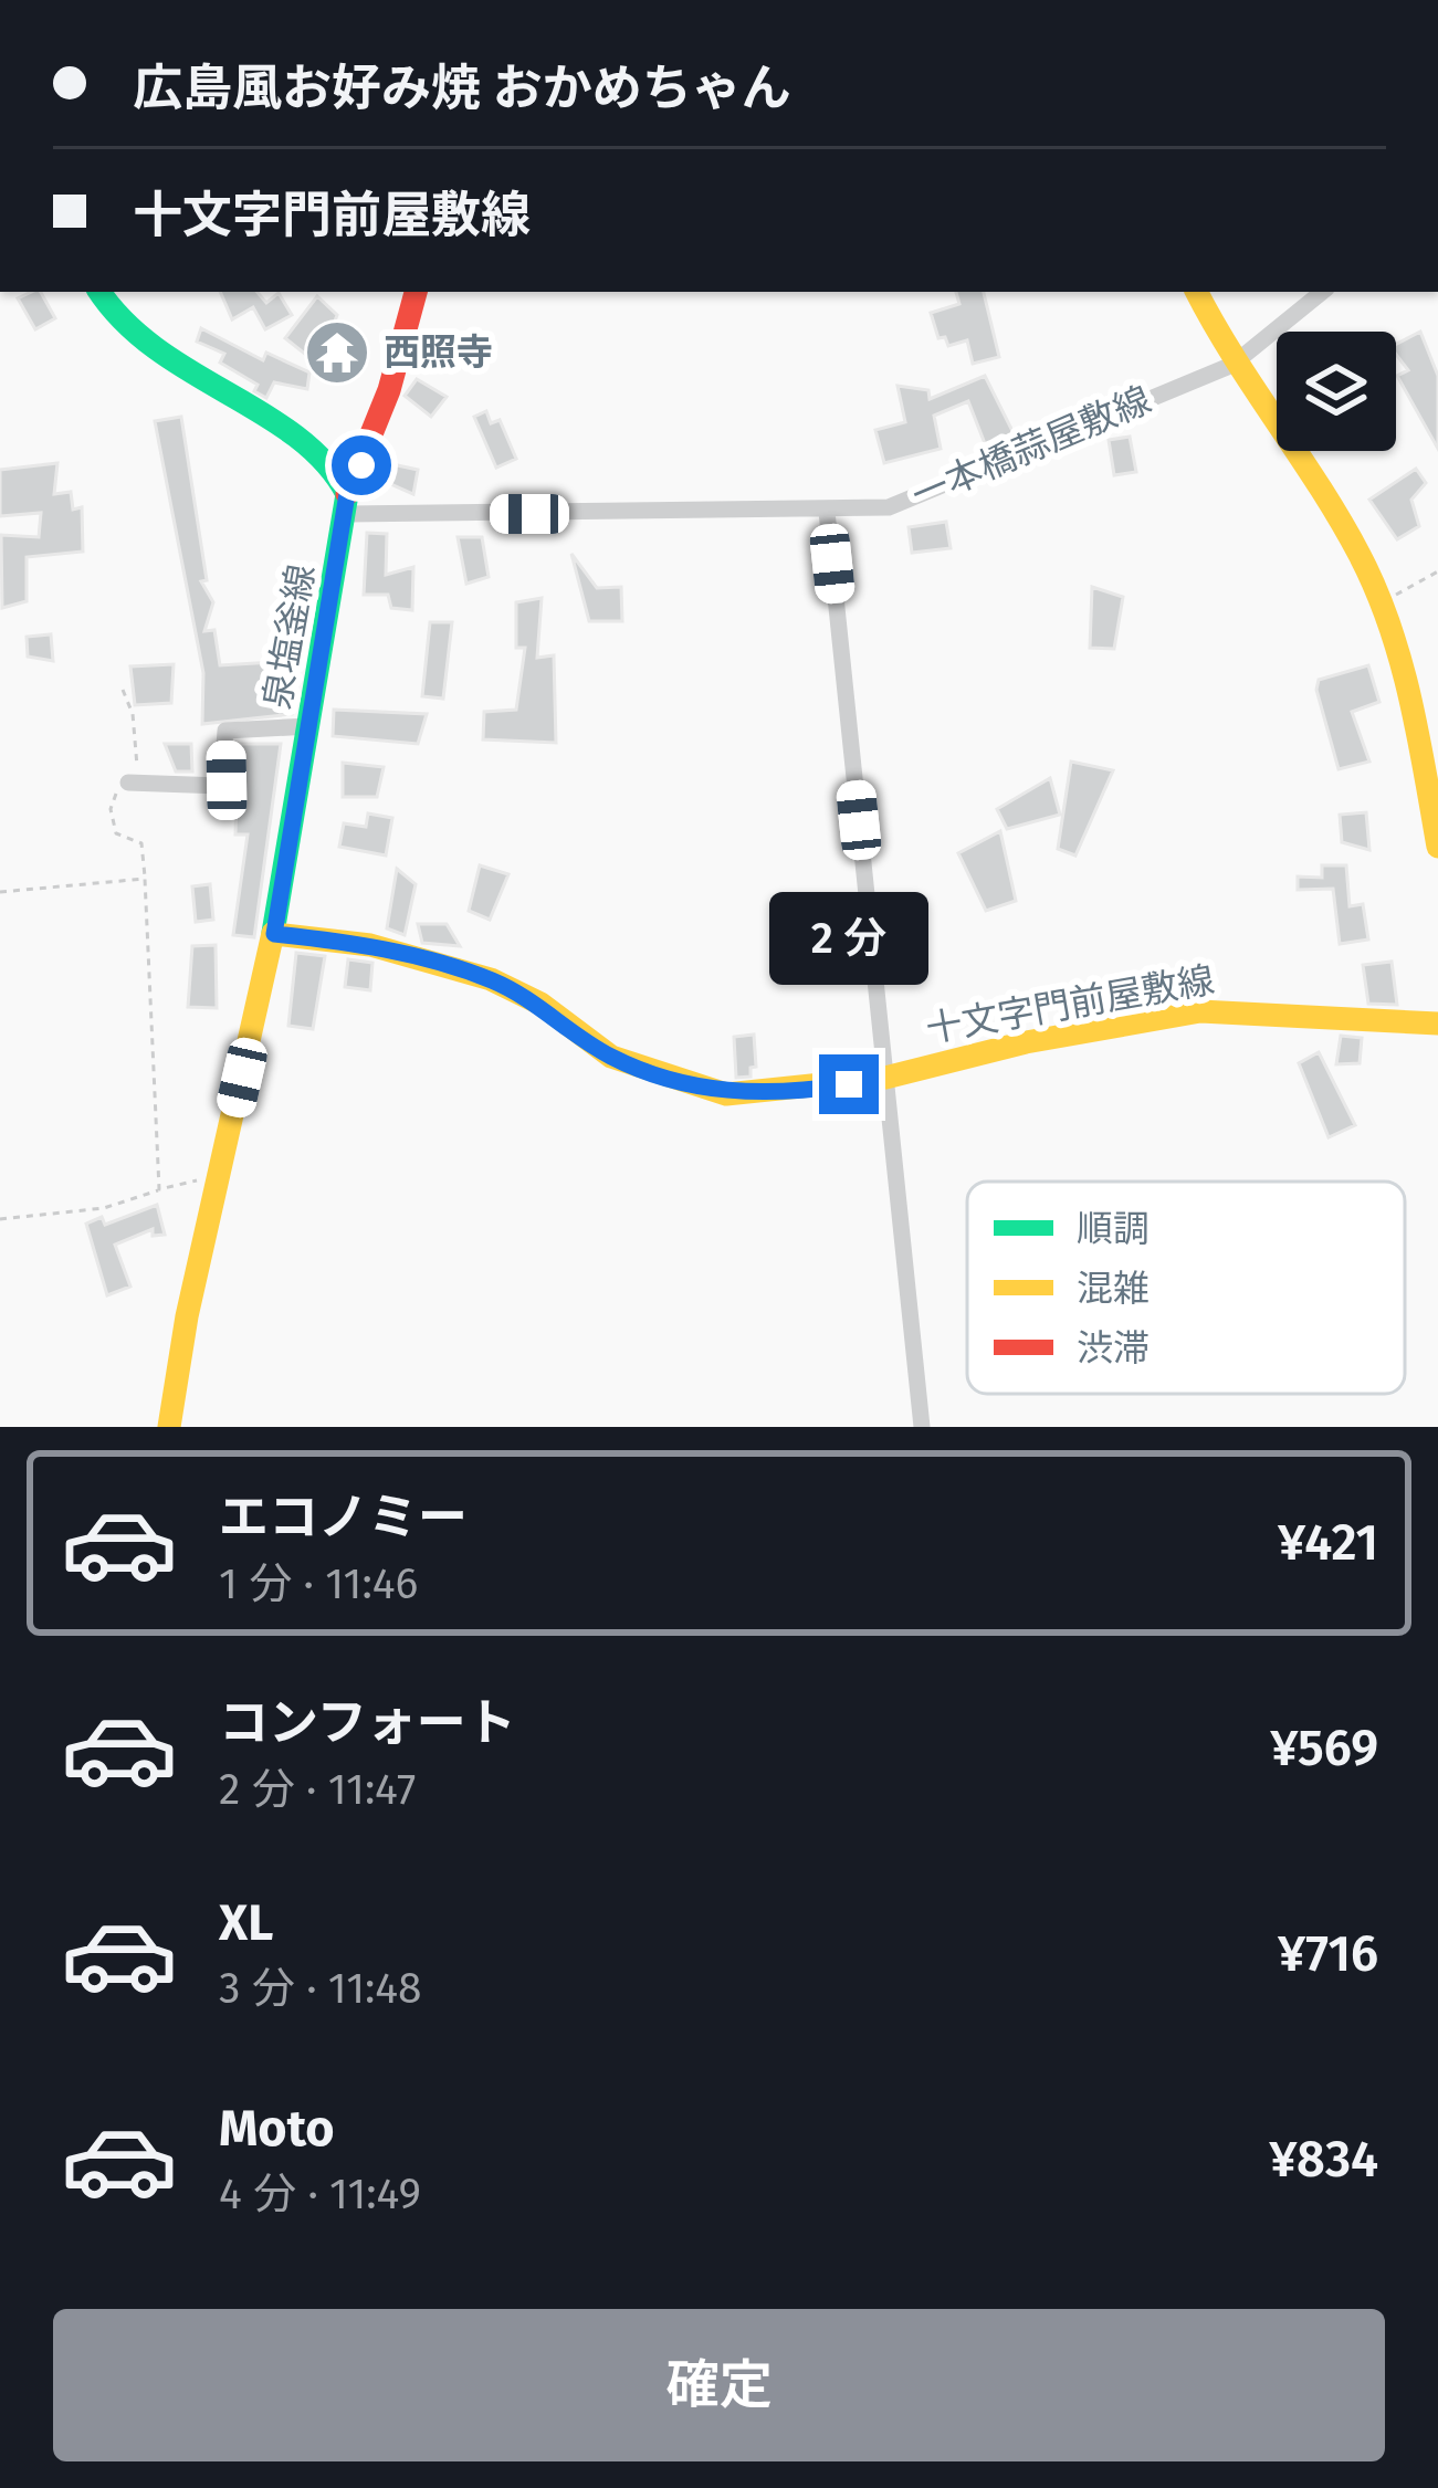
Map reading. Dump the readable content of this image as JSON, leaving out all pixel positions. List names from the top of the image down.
{
  "streets": {
    "street": ["一本橋蒜屋敷線", "泉塩釜線", "十文字門前屋敷線"]
  },
  "crossings": [
    ["一本橋蒜屋敷線", "泉塩釜線"],
    ["泉塩釜線", "十文字門前屋敷線"]
  ],
  "places": {
    "temple": ["西照寺"]
  },
  "legend": ["順調", "混雑", "渋滞"],
  "page": {
    "banner": ["広島風お好み焼 おかめちゃん", "十文字門前屋敷線"],
    "bubble": "2 分",
    "list": [
      {
        "name": "エコノミー",
        "note": "1 分 · 11:46",
        "value": "¥421"
      },
      {
        "name": "コンフォート",
        "note": "2 分 · 11:47",
        "value": "¥569"
      },
      {
        "name": "XL",
        "note": "3 分 · 11:48",
        "value": "¥716"
      },
      {
        "name": "Moto",
        "note": "4 分 · 11:49",
        "value": "¥834"
      }
    ],
    "buttons": "確定"
  }
}
